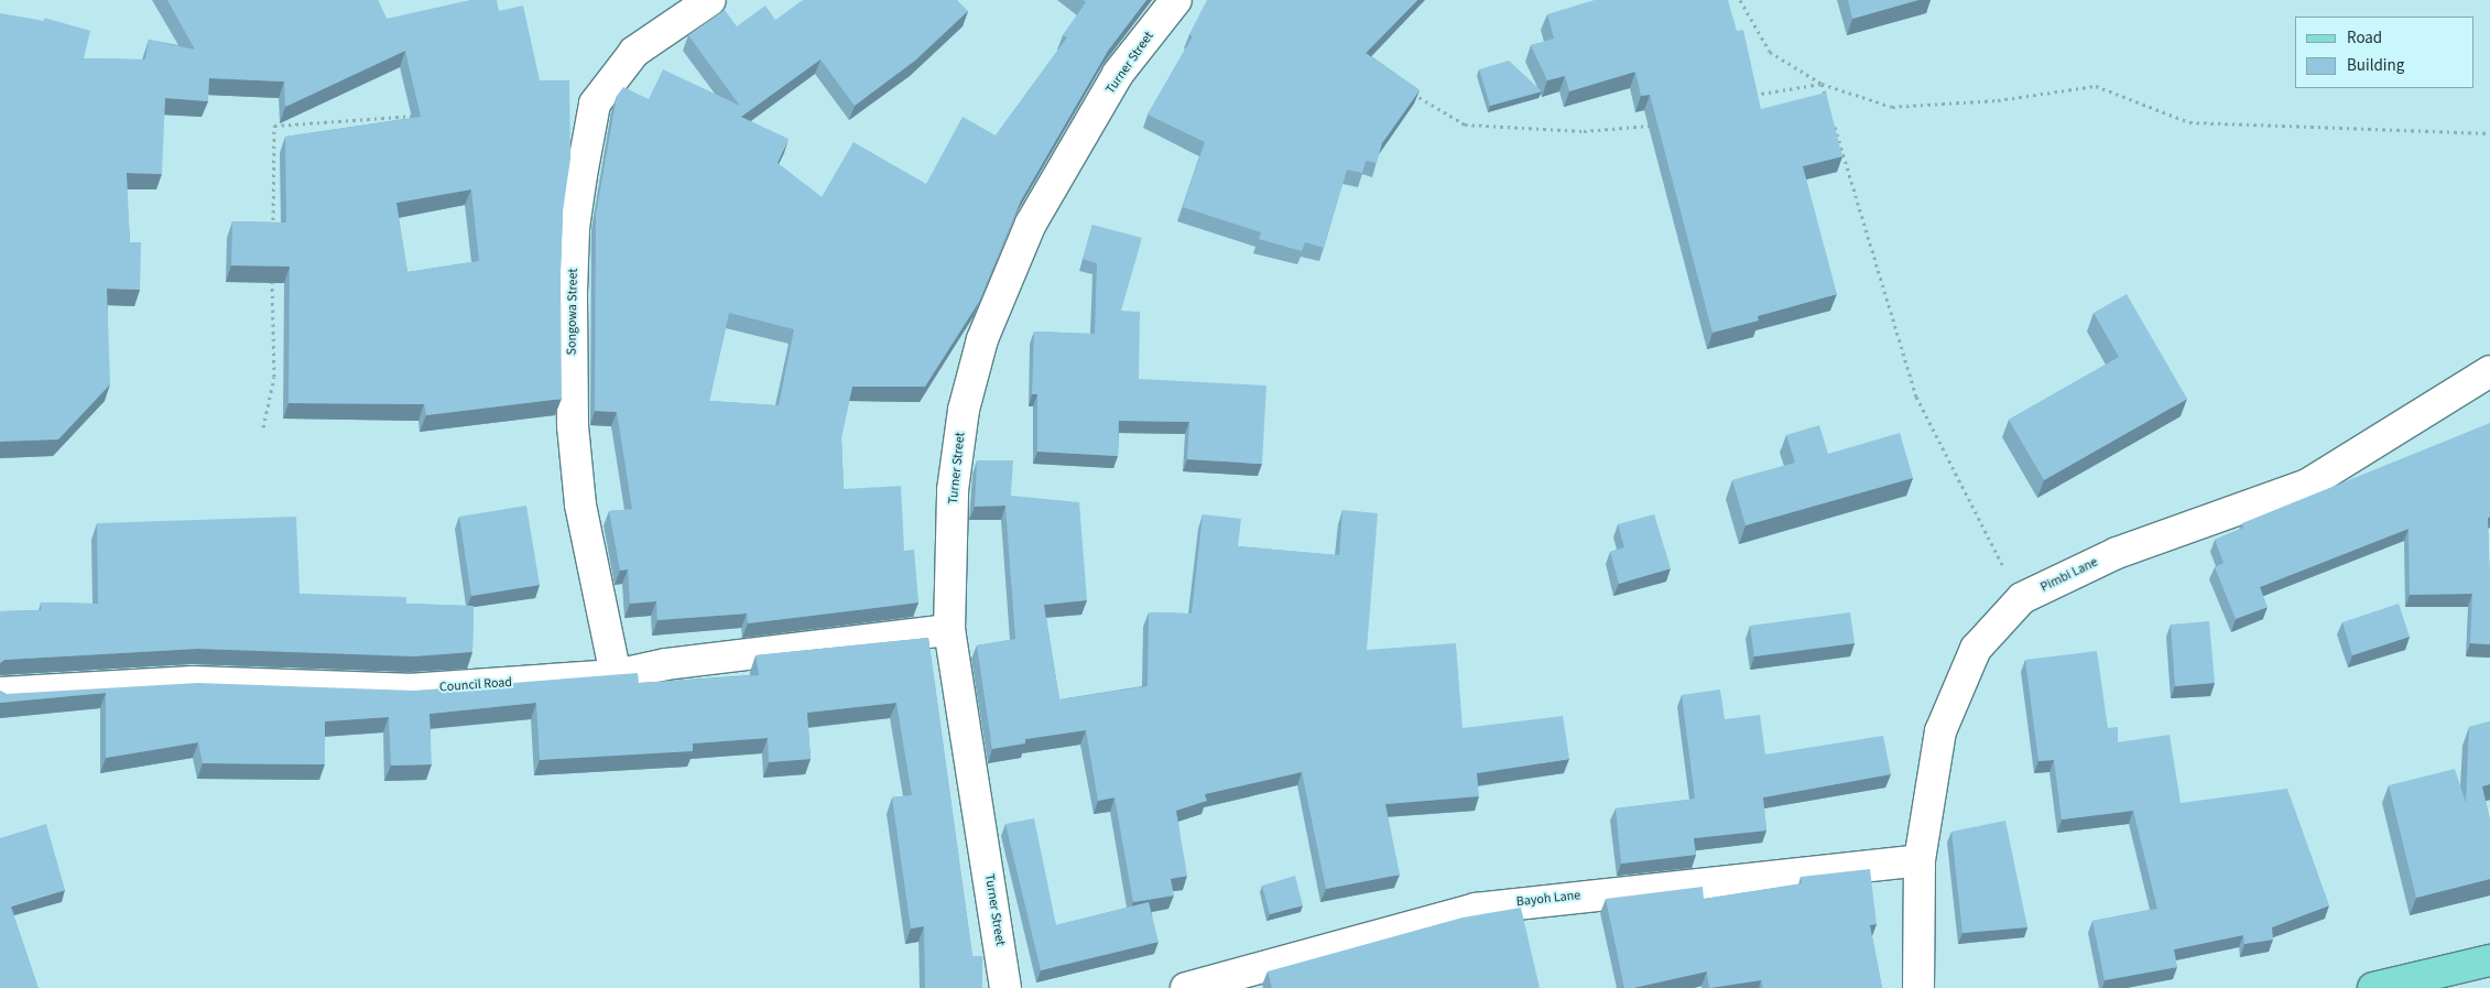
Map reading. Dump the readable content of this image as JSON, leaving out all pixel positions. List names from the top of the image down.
{
  "streets": {
    "street": [
      "Turner Street",
      "Songowa Street",
      "Pimbi Lane",
      "Council Road",
      "Bayoh Lane"
    ]
  },
  "crossings": [
    ["Turner Street", "Council Road"],
    ["Songowa Street", "Council Road"],
    ["Pimbi Lane", "Bayoh Lane"]
  ],
  "legend": ["Road", "Building"]
}
